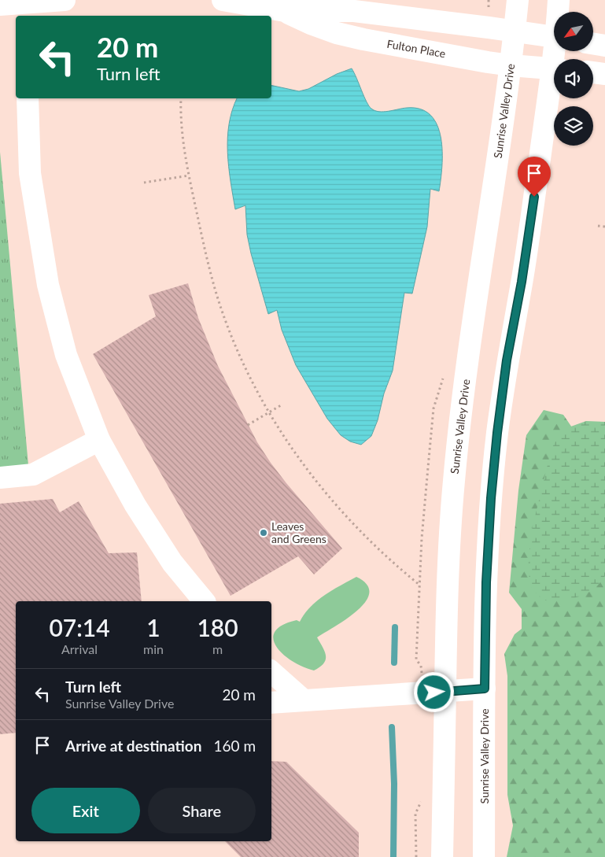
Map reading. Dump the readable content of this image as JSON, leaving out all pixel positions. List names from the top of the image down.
{
  "streets": {
    "main road": ["Fulton Place", "Sunrise Valley Drive"]
  },
  "crossings": [
    ["Fulton Place", "Sunrise Valley Drive"]
  ],
  "places": ["Leaves and Greens"],
  "north": "bottom left",
  "page": {
    "turn": ["20 m", "Turn left"],
    "eta": [
      "07:14",
      "Arrival",
      "1",
      "min",
      "180",
      "m"
    ],
    "list": [
      {
        "name": "Turn left",
        "note": "Sunrise Valley Drive",
        "value": "20 m"
      },
      {
        "name": "Arrive at destination",
        "value": "160 m"
      }
    ],
    "buttons": ["Exit", "Share"]
  }
}
